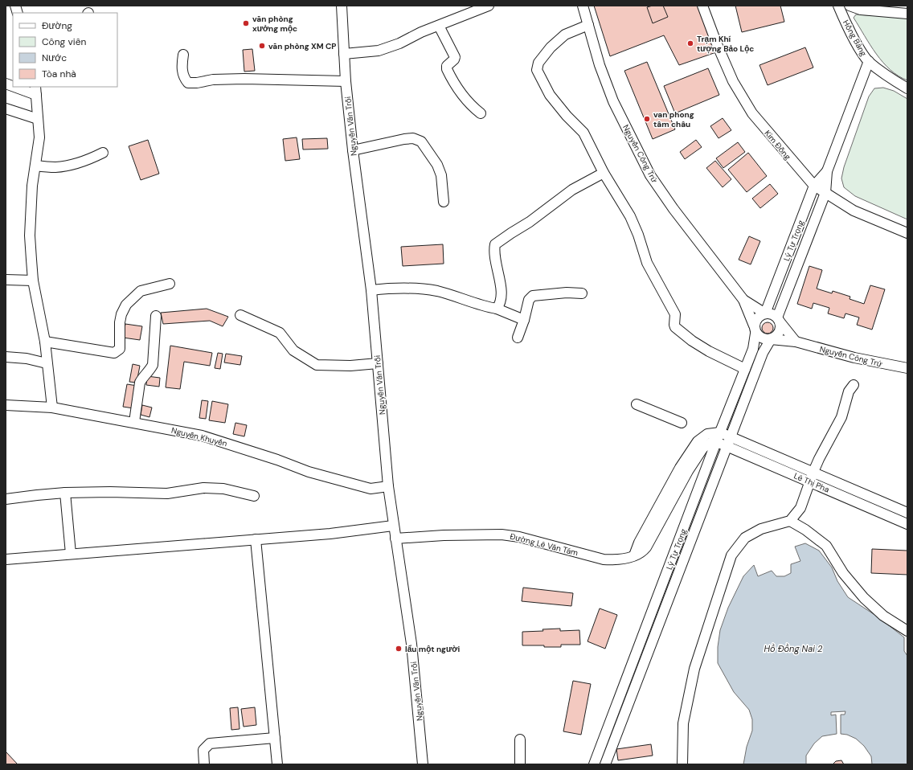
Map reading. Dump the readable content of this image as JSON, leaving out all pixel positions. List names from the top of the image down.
{
  "streets": {
    "street": [
      "Hồng Bàng",
      "Nguyễn Văn Trỗi",
      "Kim Đồng",
      "Nguyễn Công Trứ",
      "Lý Tự Trọng",
      "Nguyễn Khuyến",
      "Lê Thị Pha",
      "Đường Lê Văn Tám"
    ]
  },
  "crossings": [
    ["Hồng Bàng", "Lý Tự Trọng"],
    ["Nguyễn Văn Trỗi", "Nguyễn Khuyến"],
    ["Nguyễn Văn Trỗi", "Đường Lê Văn Tám"],
    ["Kim Đồng", "Lý Tự Trọng"],
    ["Nguyễn Công Trứ", "Lý Tự Trọng"],
    ["Lý Tự Trọng", "Lê Thị Pha"],
    ["Lý Tự Trọng", "Đường Lê Văn Tám"],
    ["Lê Thị Pha", "Đường Lê Văn Tám"]
  ],
  "water": ["Hồ Đồng Nai 2"],
  "places": [
    "văn phòng xưởng mộc",
    "Trạm Khí tượng Bảo Lộc",
    "văn phòng XM CP",
    "van phong tâm châu",
    "lẩu một người"
  ],
  "legend": [
    "Đường",
    "Công viên",
    "Nước",
    "Tòa nhà"
  ]
}
